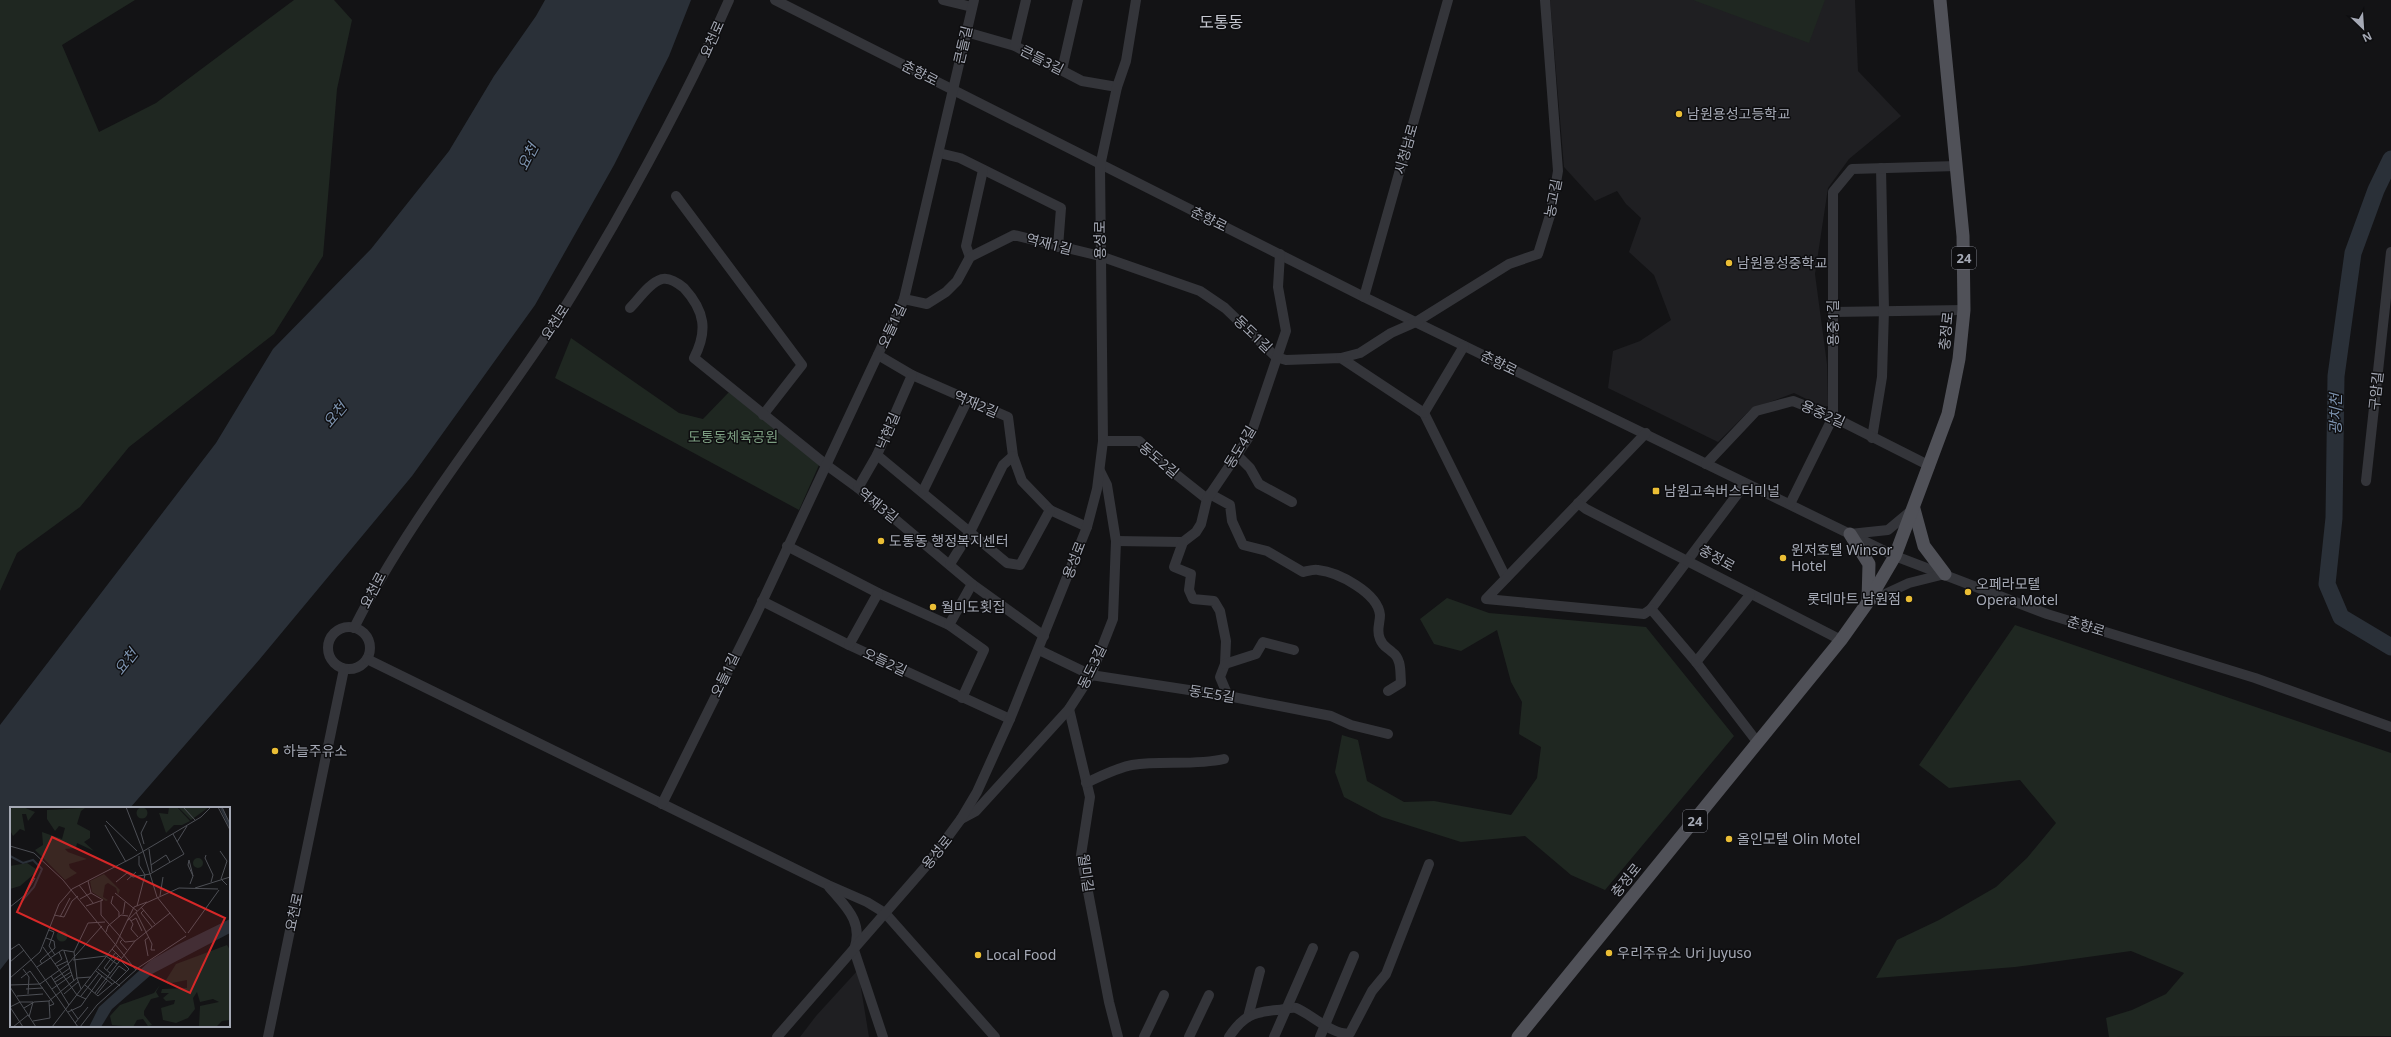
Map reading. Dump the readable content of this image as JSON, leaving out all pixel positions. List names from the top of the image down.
{
  "streets": {
    "main road": ["24", "충정로"],
    "street": [
      "요천로",
      "큰들길",
      "큰들3길",
      "춘향로",
      "시청남로",
      "농고길",
      "용성로",
      "역재1길",
      "용중1길",
      "오들1길",
      "동도1길",
      "구암길",
      "역재2길",
      "용중2길",
      "낙현길",
      "동도4길",
      "동도2길",
      "역재3길",
      "오들2길",
      "동도3길",
      "동도5길",
      "월미길"
    ]
  },
  "crossings": [
    ["큰들길", "큰들3길"],
    ["큰들길", "춘향로"],
    ["큰들길", "오들1길"],
    ["큰들3길", "용성로"],
    ["춘향로", "시청남로"],
    ["춘향로", "농고길"],
    ["춘향로", "용성로"],
    ["춘향로", "용중1길"],
    ["춘향로", "오들1길"],
    ["춘향로", "충정로"],
    ["춘향로", "동도1길"],
    ["춘향로", "용중2길"],
    ["춘향로", "동도4길"],
    ["농고길", "동도1길"],
    ["용성로", "역재1길"],
    ["용성로", "동도1길"],
    ["용성로", "역재2길"],
    ["용성로", "동도2길"],
    ["용성로", "역재3길"],
    ["용성로", "오들2길"],
    ["용성로", "동도3길"],
    ["용성로", "동도5길"],
    ["역재1길", "동도1길"],
    ["용중1길", "충정로"],
    ["용중1길", "용중2길"],
    ["오들1길", "역재2길"],
    ["오들1길", "역재3길"],
    ["오들1길", "오들2길"],
    ["충정로", "용중2길"],
    ["동도1길", "동도4길"],
    ["역재2길", "낙현길"],
    ["동도4길", "동도2길"],
    ["동도3길", "동도5길"],
    ["동도3길", "월미길"]
  ],
  "districts": ["도통동"],
  "water": ["요천", "광치천"],
  "parks": ["도통동체육공원"],
  "places": {
    "other": [
      "남원용성고등학교",
      "남원용성중학교",
      "도통동 행정복지센터",
      "윈저호텔 Winsor Hotel",
      "오페라모텔 Opera Motel",
      "롯데마트 남원점",
      "월미도횟집",
      "하늘주유소",
      "올인모텔 Olin Motel",
      "우리주유소 Uri Juyuso",
      "Local Food"
    ],
    "transit": ["남원고속버스터미널"]
  },
  "north": "bottom right"
}
